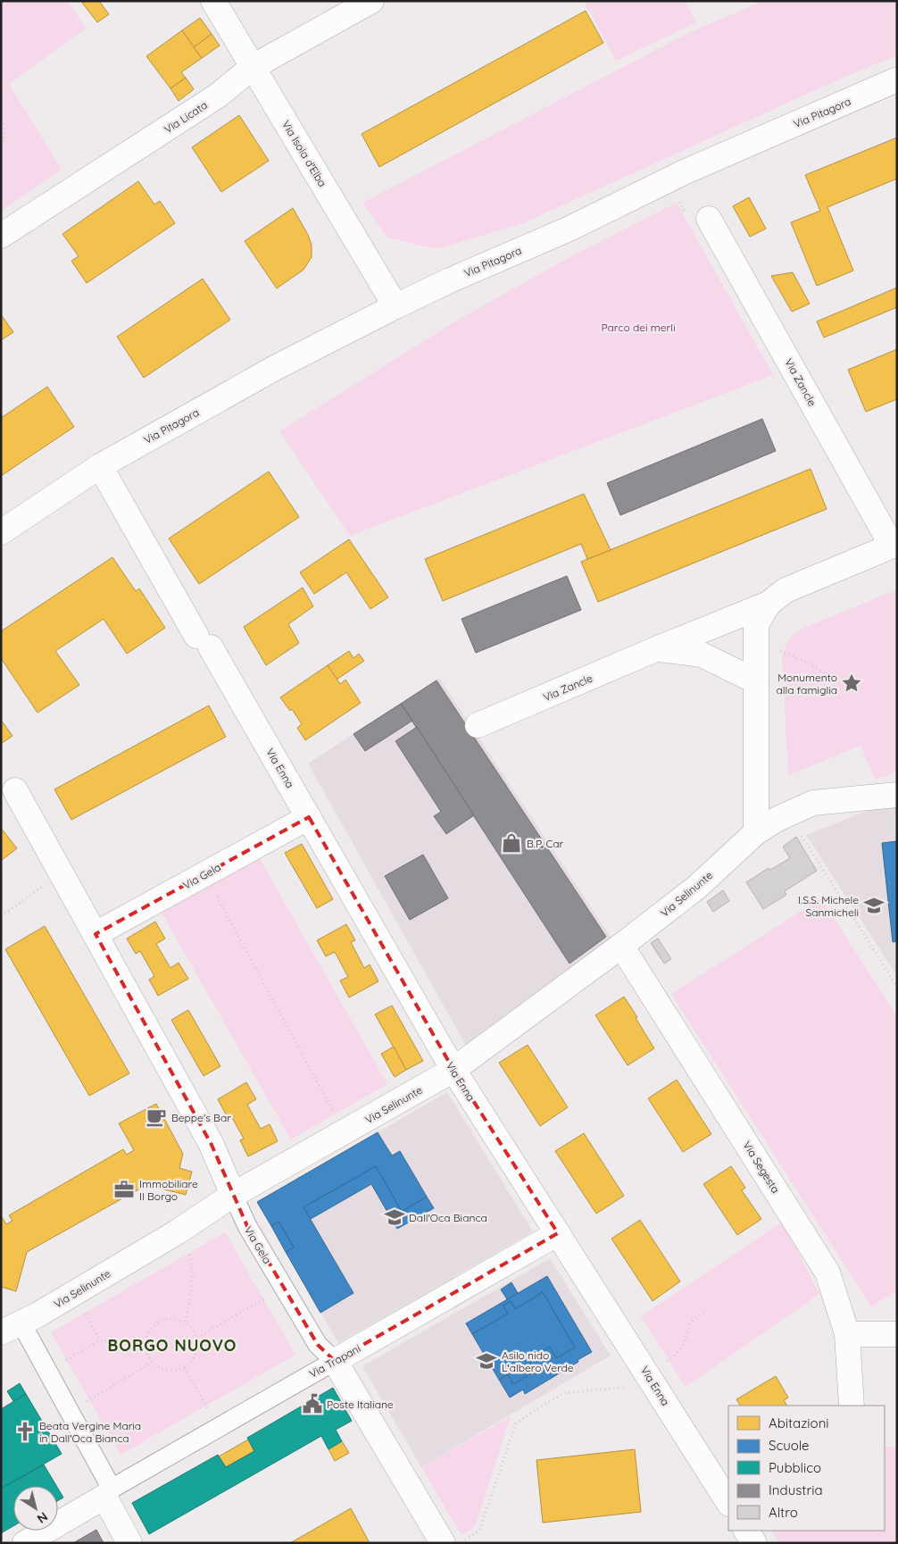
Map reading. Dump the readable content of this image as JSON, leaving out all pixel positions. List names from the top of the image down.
{
  "streets": {
    "street": [
      "Via Pitagora",
      "Via Licata",
      "Via Isola d'Elba",
      "Via Zancle",
      "Via Enna",
      "Via Gela",
      "Via Selinunte",
      "Via Segesta",
      "Via Trapani"
    ]
  },
  "crossings": [
    ["Via Pitagora", "Via Isola d'Elba"],
    ["Via Pitagora", "Via Enna"],
    ["Via Licata", "Via Isola d'Elba"],
    ["Via Enna", "Via Gela"],
    ["Via Enna", "Via Selinunte"],
    ["Via Enna", "Via Trapani"],
    ["Via Gela", "Via Selinunte"],
    ["Via Gela", "Via Trapani"],
    ["Via Selinunte", "Via Segesta"]
  ],
  "districts": ["BORGO NUOVO"],
  "parks": ["Parco dei merli"],
  "places": {
    "place": ["Monumento alla famiglia"],
    "shop": ["B.P. Car"],
    "school or university": ["I.S.S. Michele Sanmicheli", "Dall'Oca Bianca", "Asilo nido L'albero Verde"],
    "cafe": ["Beppe's Bar"],
    "office": ["Immobiliare Il Borgo"],
    "public building": ["Poste Italiane"],
    "church": ["Beata Vergine Maria in Dall'Oca Bianca"]
  },
  "legend": [
    "Abitazioni",
    "Scuole",
    "Pubblico",
    "Industria",
    "Altro"
  ],
  "north": "bottom right"
}
